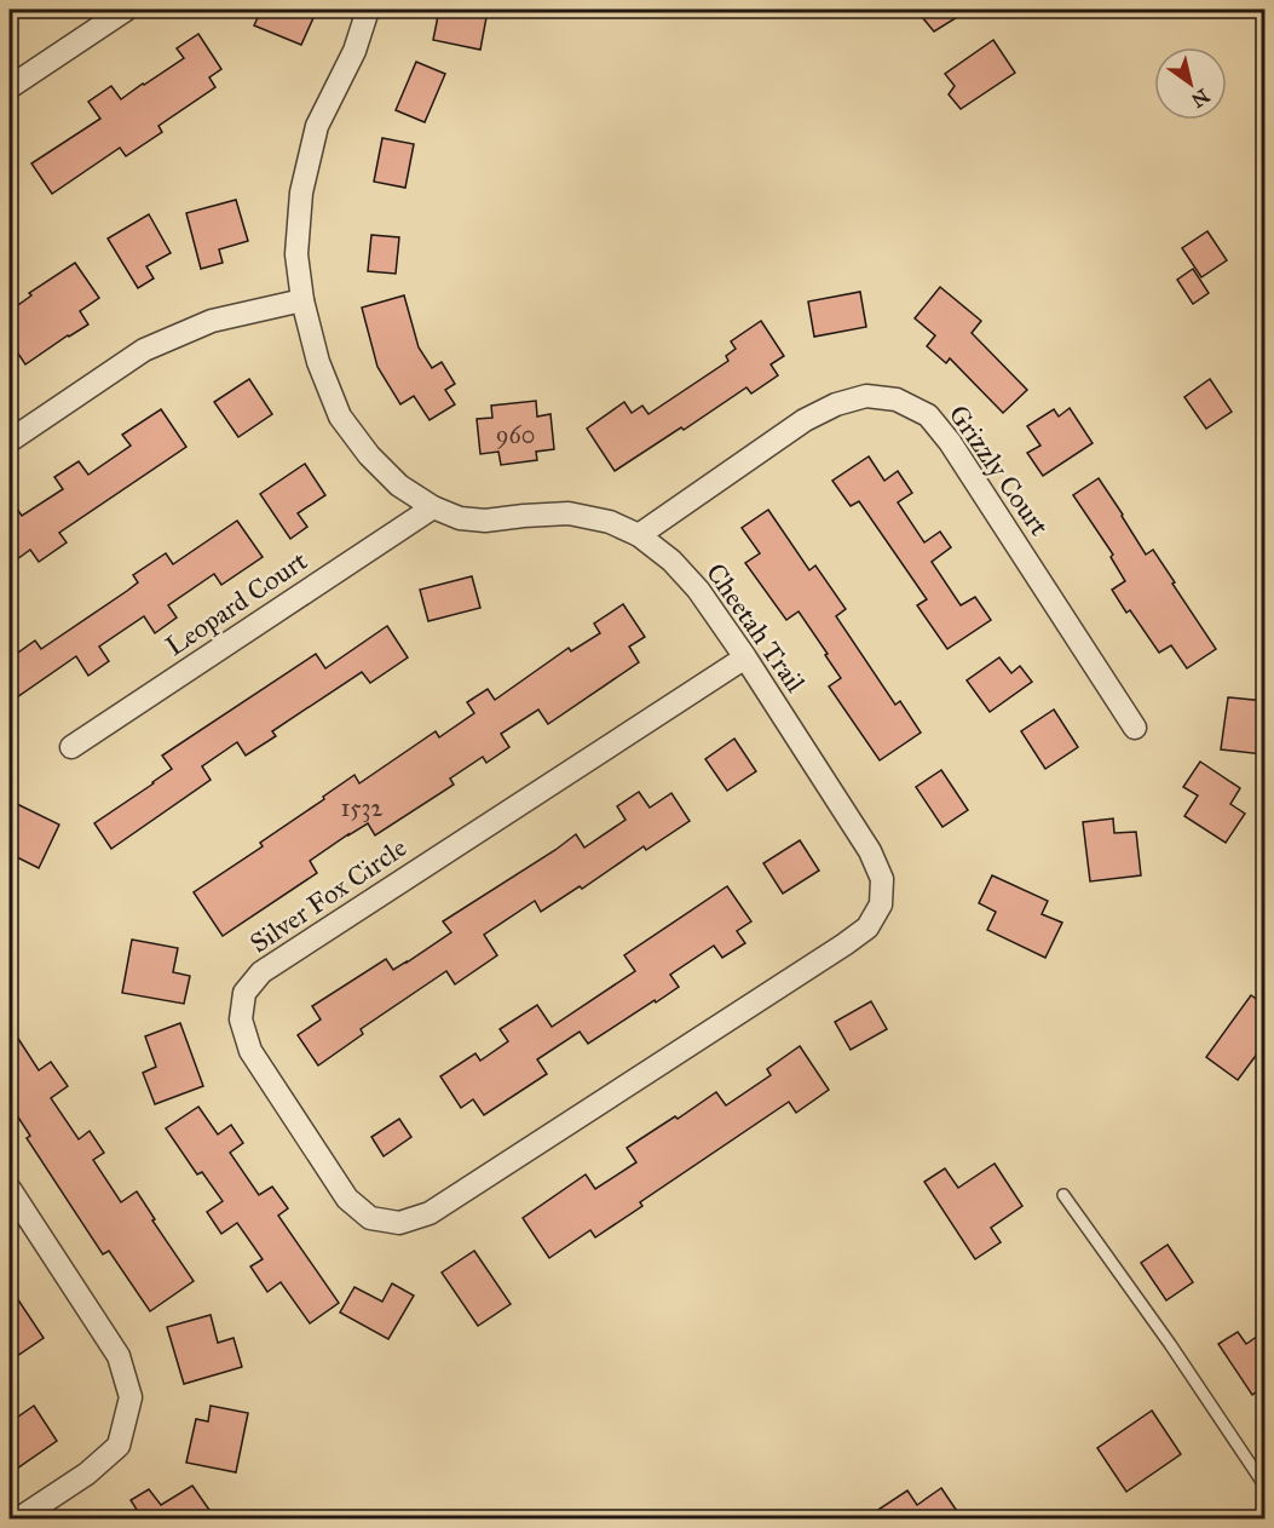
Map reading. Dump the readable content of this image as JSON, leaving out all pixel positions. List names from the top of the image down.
{
  "streets": {
    "street": [
      "Grizzly Court",
      "Leopard Court",
      "Cheetah Trail",
      "Silver Fox Circle"
    ]
  },
  "crossings": [
    ["Grizzly Court", "Cheetah Trail"],
    ["Leopard Court", "Cheetah Trail"],
    ["Cheetah Trail", "Silver Fox Circle"]
  ],
  "house_numbers": ["960", "1532"],
  "north": "bottom right"
}
